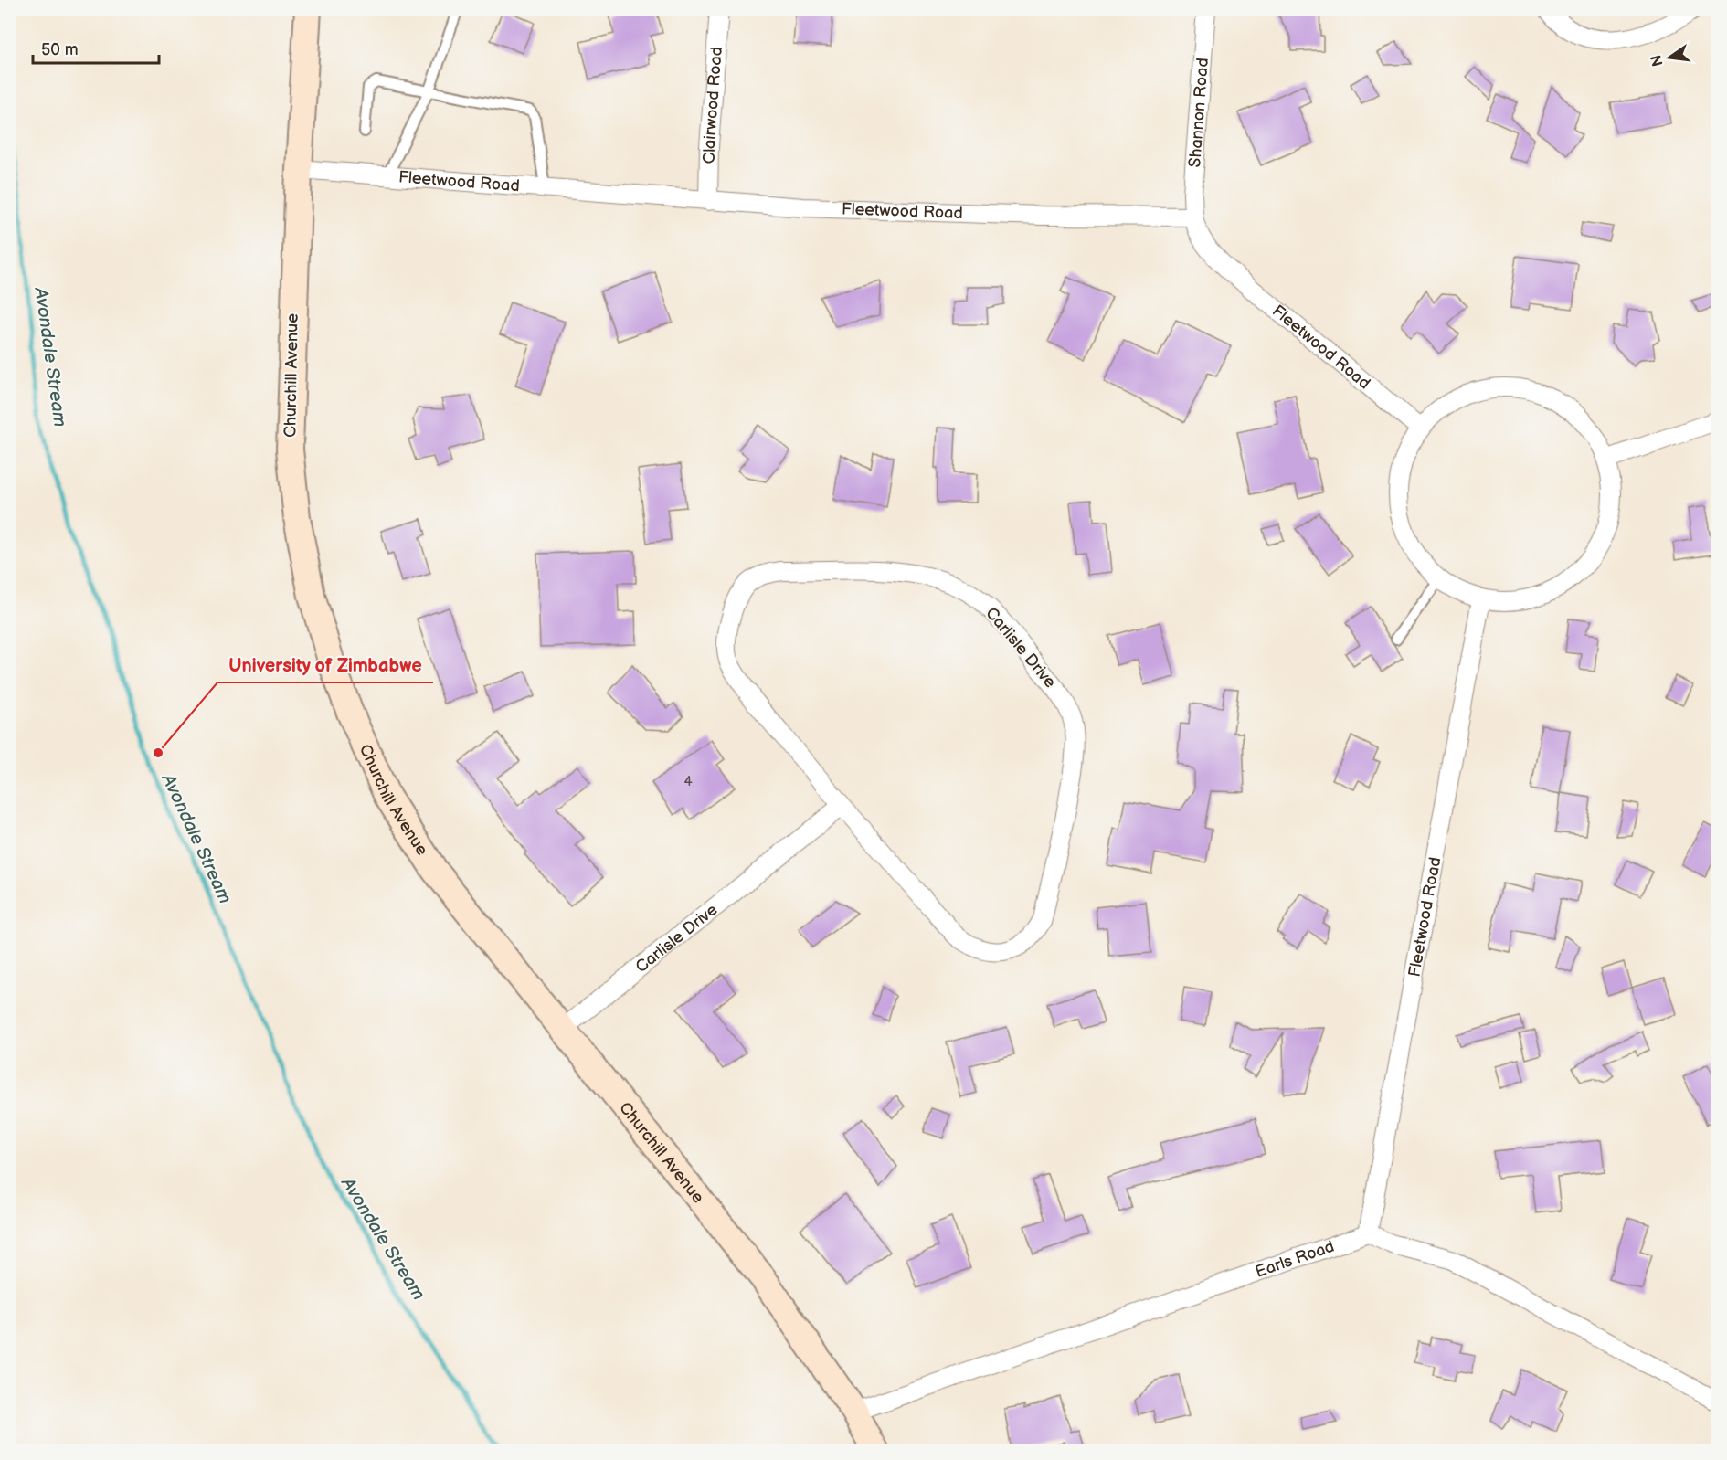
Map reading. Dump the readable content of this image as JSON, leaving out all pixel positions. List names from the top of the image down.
{
  "streets": {
    "main road": ["Churchill Avenue"],
    "street": [
      "Clairwood Road",
      "Shannon Road",
      "Fleetwood Road",
      "Carlisle Drive",
      "Earls Road"
    ]
  },
  "crossings": [
    ["Clairwood Road", "Fleetwood Road"],
    ["Shannon Road", "Fleetwood Road"],
    ["Fleetwood Road", "Churchill Avenue"],
    ["Fleetwood Road", "Earls Road"],
    ["Churchill Avenue", "Carlisle Drive"],
    ["Churchill Avenue", "Earls Road"]
  ],
  "water": ["Avondale Stream"],
  "places": ["University of Zimbabwe"],
  "house_numbers": ["4"],
  "scale_bar": "50 m",
  "north": "left"
}
